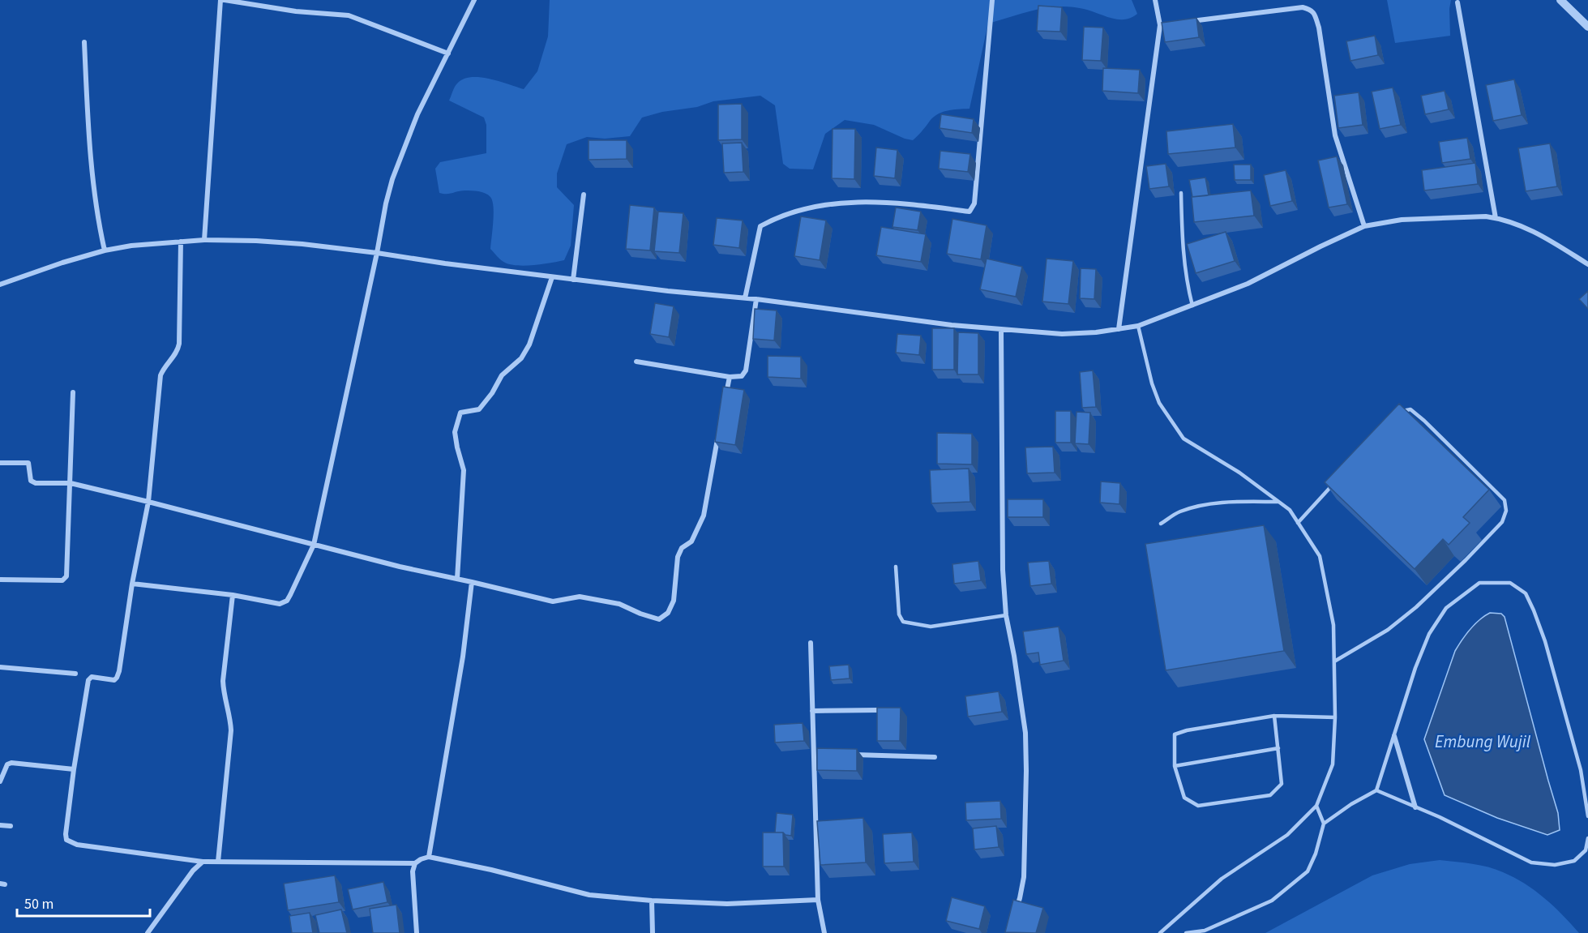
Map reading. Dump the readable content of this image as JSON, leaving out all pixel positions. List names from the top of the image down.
{
  "water": ["Embung Wujil"],
  "scale_bar": "50 m"
}
